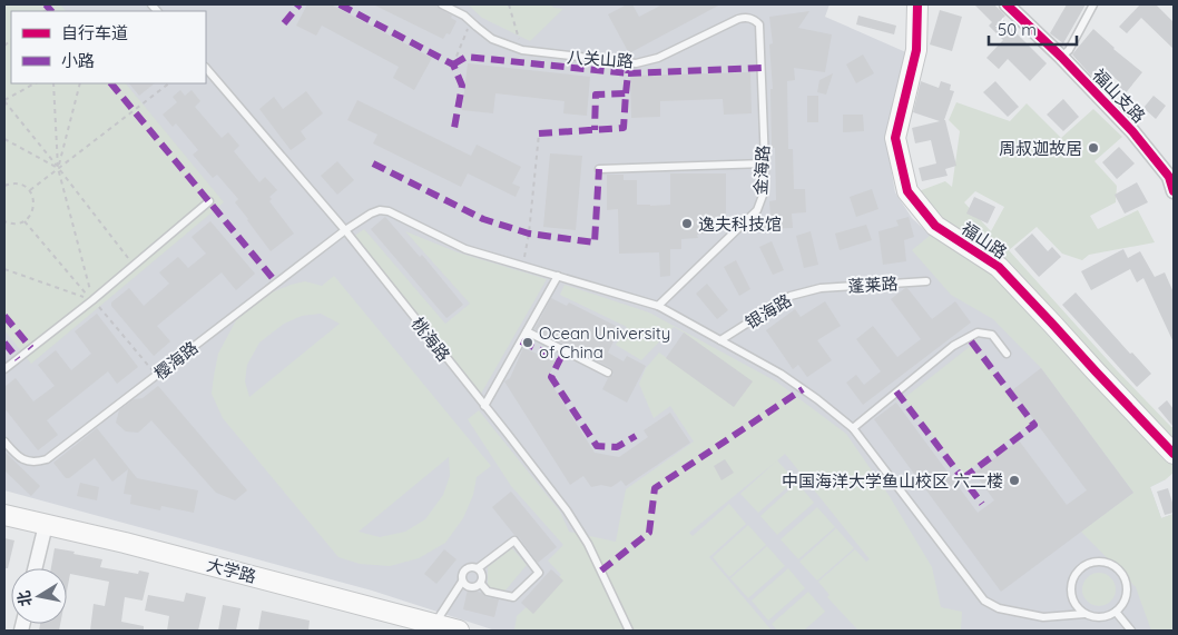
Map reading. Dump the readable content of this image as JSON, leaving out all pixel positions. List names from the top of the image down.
{
  "streets": {
    "street": ["福山支路", "福山路", "大学路"],
    "lane": [
      "八关山路",
      "金海路",
      "蓬莱路",
      "银海路",
      "桃海路",
      "樱海路"
    ]
  },
  "crossings": [
    ["八关山路", "金海路"],
    ["蓬莱路", "银海路"],
    ["桃海路", "樱海路"]
  ],
  "places": [
    "周叔迦故居",
    "逸夫科技馆",
    "Ocean University of China",
    "中国海洋大学鱼山校区 六二楼"
  ],
  "legend": ["自行车道", "小路"],
  "scale_bar": "50 m",
  "north": "left"
}
